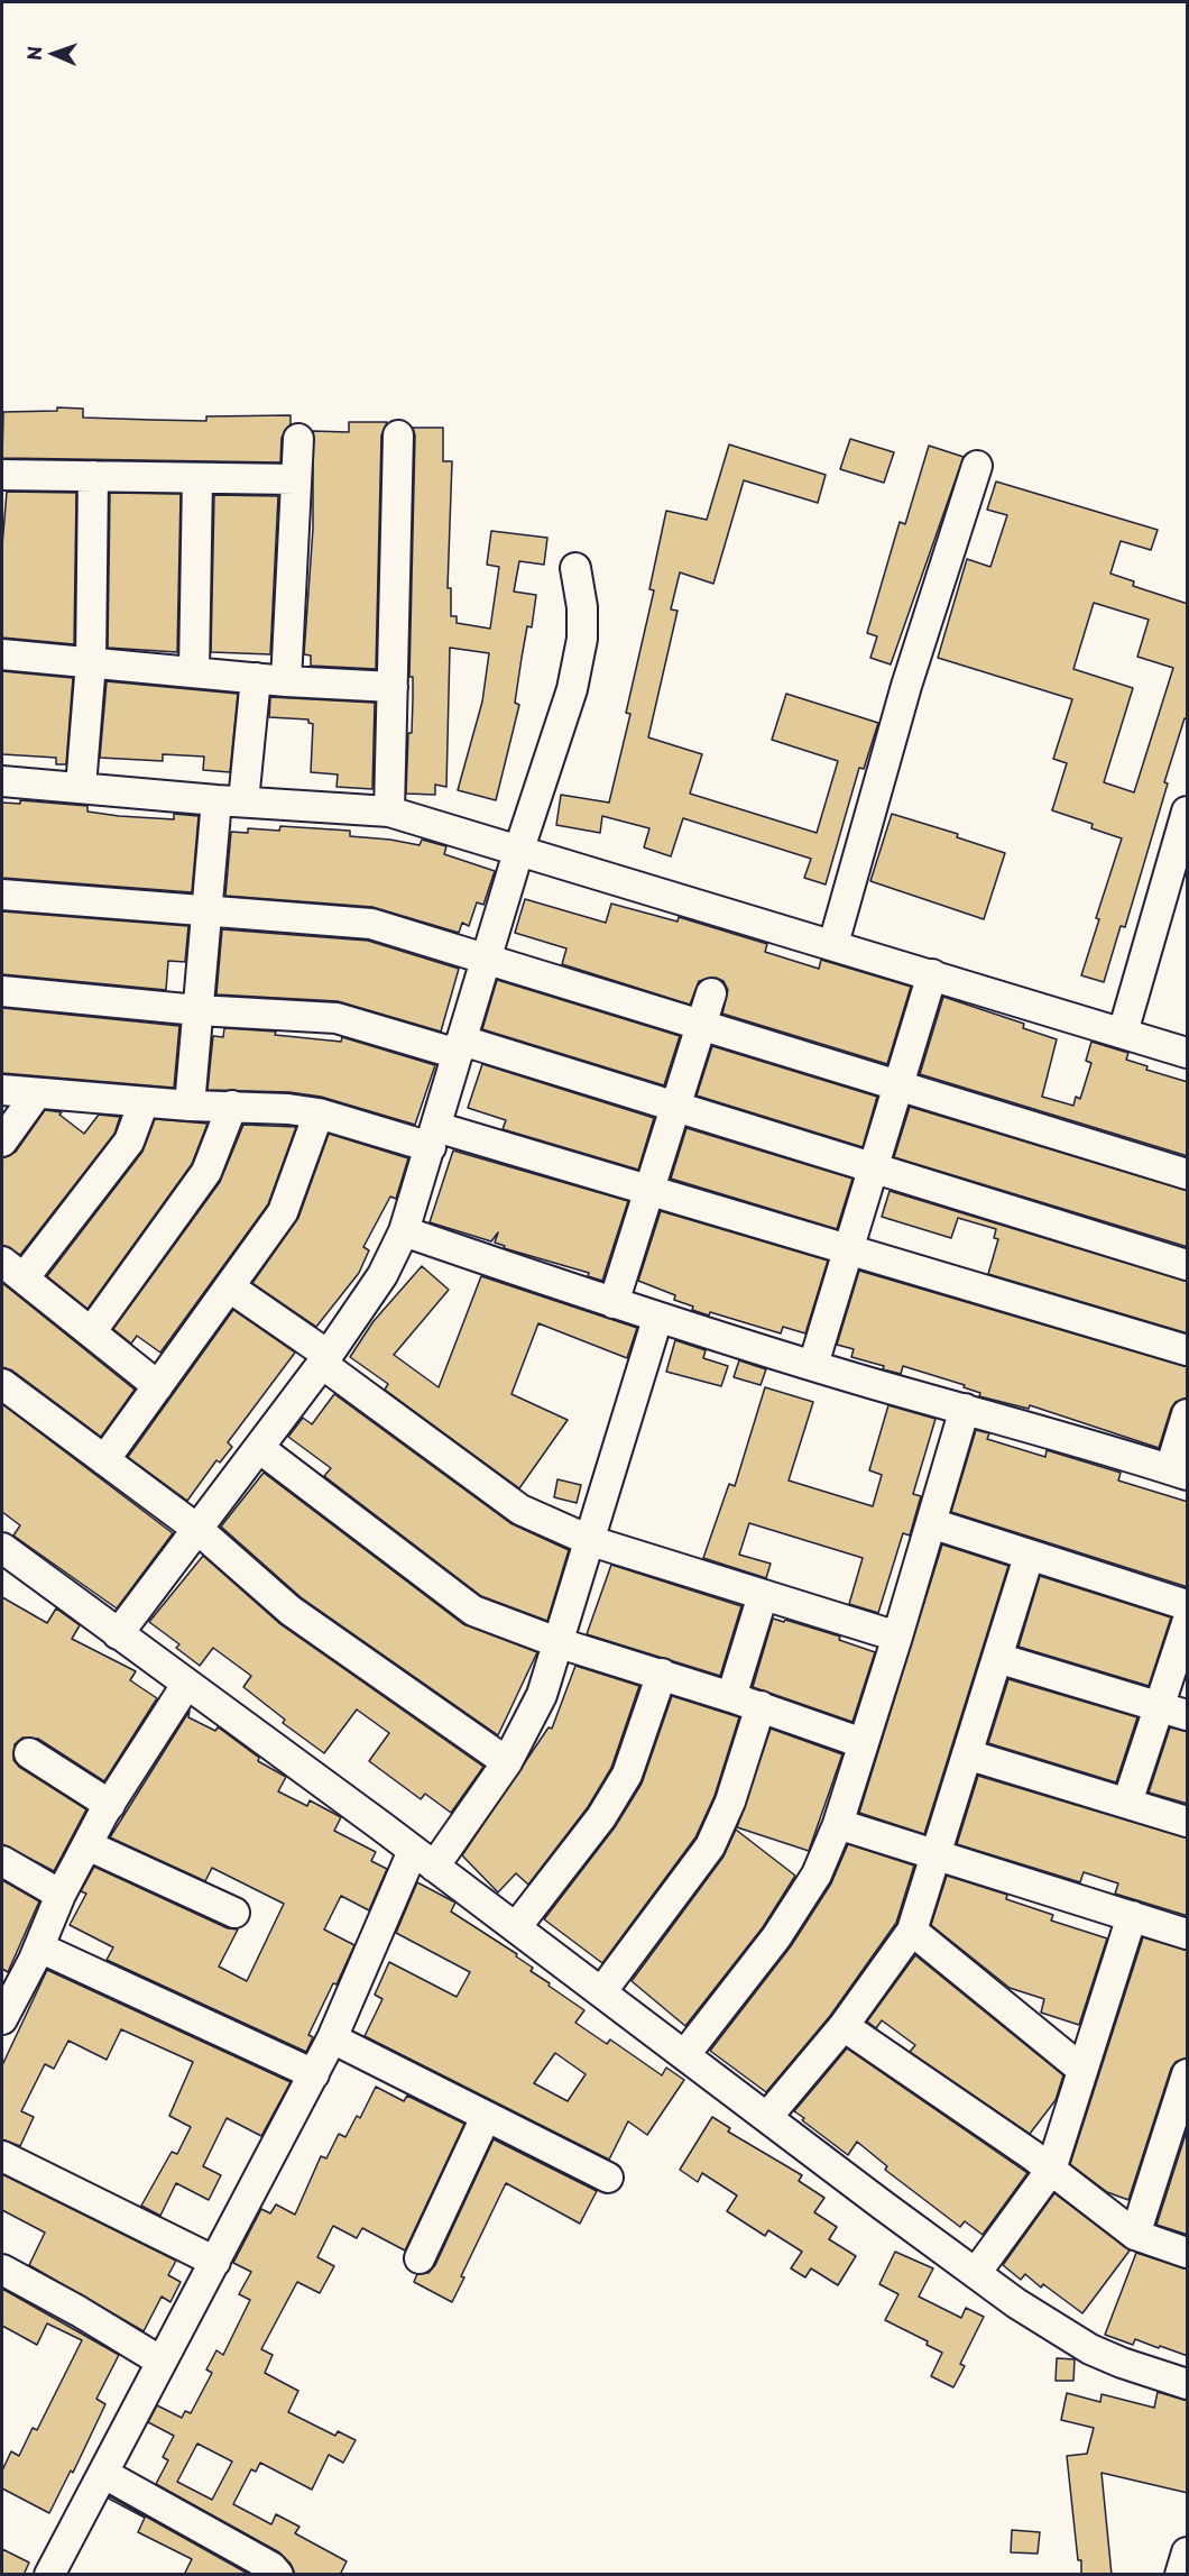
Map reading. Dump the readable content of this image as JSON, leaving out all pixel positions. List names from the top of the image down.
{
  "north": "left"
}
